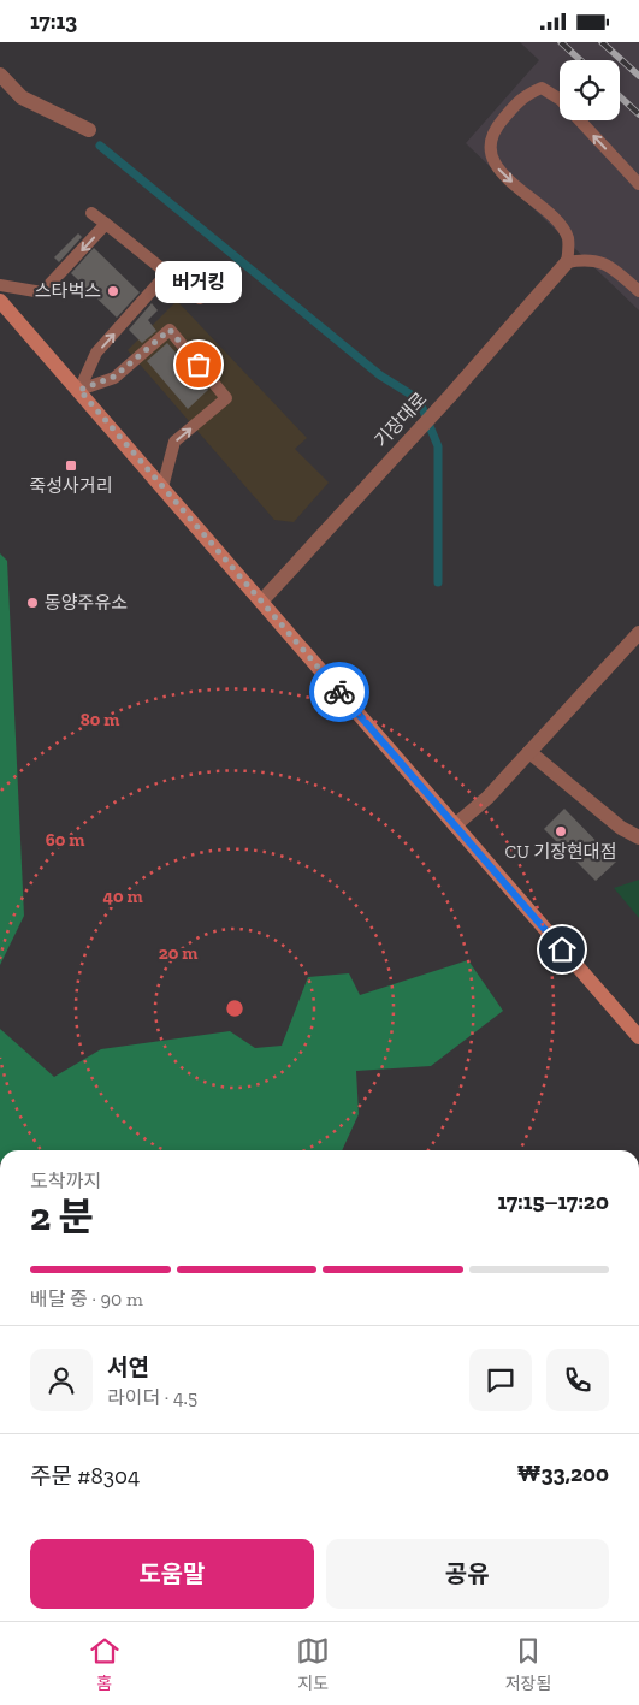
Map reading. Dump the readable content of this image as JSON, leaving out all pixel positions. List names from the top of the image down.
{
  "streets": {
    "street": ["기장대로"]
  },
  "places": {
    "other": [
      "스타벅스",
      "버거킹",
      "동양주유소",
      "CU 기장현대점"
    ],
    "transit": ["죽성사거리"]
  },
  "page": {
    "status": "17:13",
    "bubble": "버거킹",
    "heading": ["2 분", "도착까지", "17:15–17:20"],
    "panel": [
      "서연",
      "라이더 · 4.5",
      "주문 #8304",
      "₩33,200"
    ],
    "bar": "배달 중 · 90 m",
    "buttons": ["도움말", "공유"],
    "tabs": ["홈", "지도", "저장됨"]
  },
  "rings": [
    "80 m",
    "60 m",
    "40 m",
    "20 m"
  ]
}
